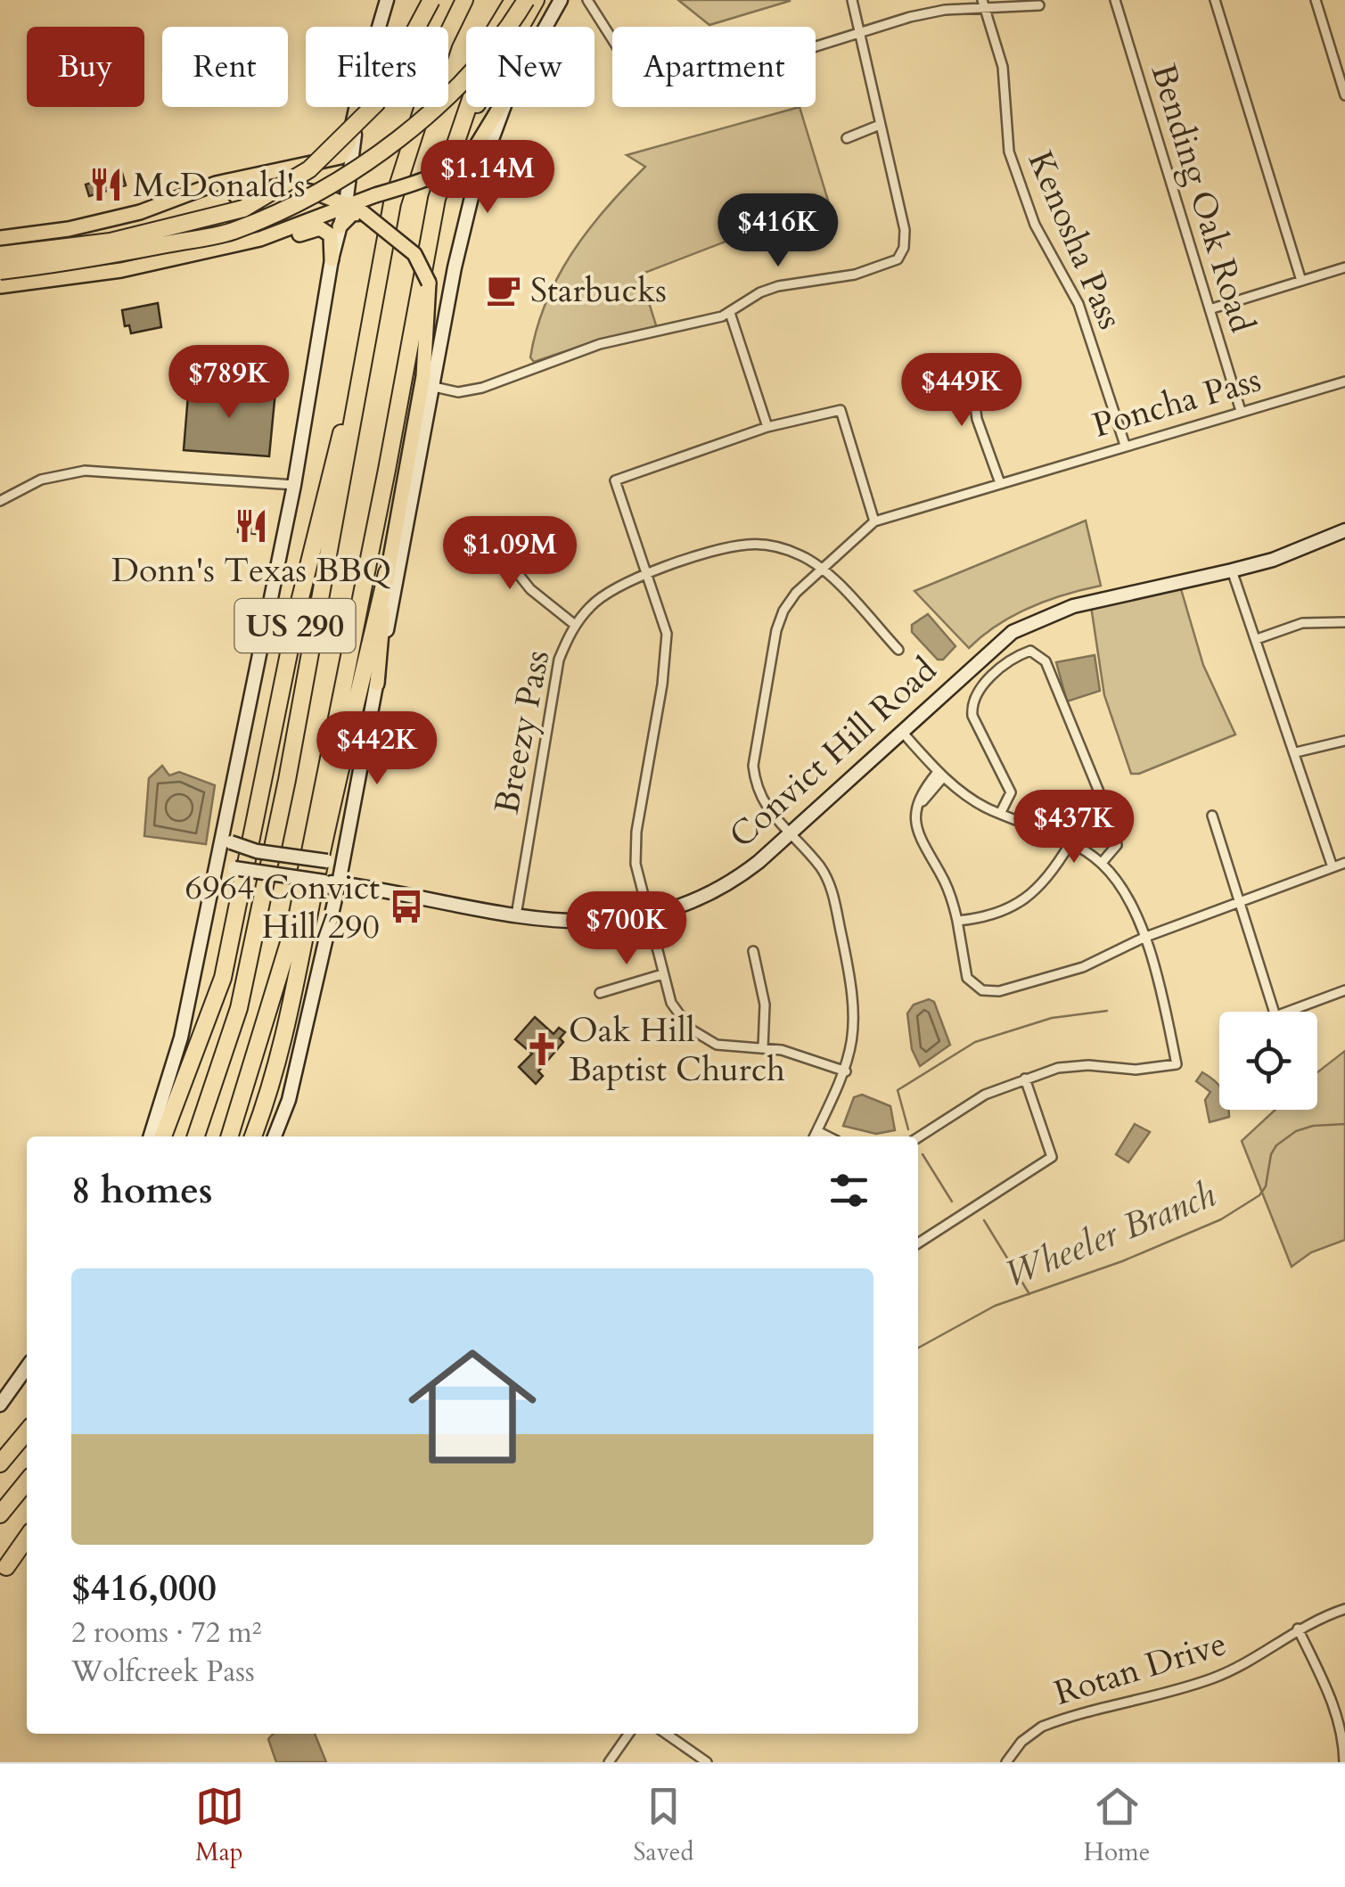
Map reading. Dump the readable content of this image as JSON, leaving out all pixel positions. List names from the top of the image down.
{
  "streets": {
    "highway": ["US 290"],
    "main road": ["Convict Hill Road"],
    "street": [
      "Bending Oak Road",
      "Kenosha Pass",
      "Poncha Pass",
      "Breezy Pass",
      "Rotan Drive"
    ]
  },
  "crossings": [
    ["Bending Oak Road", "Poncha Pass"],
    ["Kenosha Pass", "Poncha Pass"],
    ["Poncha Pass", "Breezy Pass"],
    ["Poncha Pass", "Convict Hill Road"],
    ["Breezy Pass", "Convict Hill Road"]
  ],
  "water": ["Wheeler Branch"],
  "places": {
    "restaurant": ["McDonald's", "Donn's Texas BBQ"],
    "cafe": ["Starbucks"],
    "bus stop": ["6964 Convict Hill/290"],
    "church": ["Oak Hill Baptist Church"]
  },
  "page": {
    "chip": [
      "Buy",
      "Rent",
      "Filters",
      "New",
      "Apartment"
    ],
    "price": [
      "$1.14M",
      "$416K",
      "$789K",
      "$449K",
      "$1.09M",
      "$442K",
      "$437K",
      "$700K"
    ],
    "heading": "8 homes",
    "list": [
      {
        "name": "$416,000",
        "note": "2 rooms · 72 m² · Wolfcreek Pass"
      }
    ],
    "tabs": ["Map", "Saved", "Home"]
  }
}
